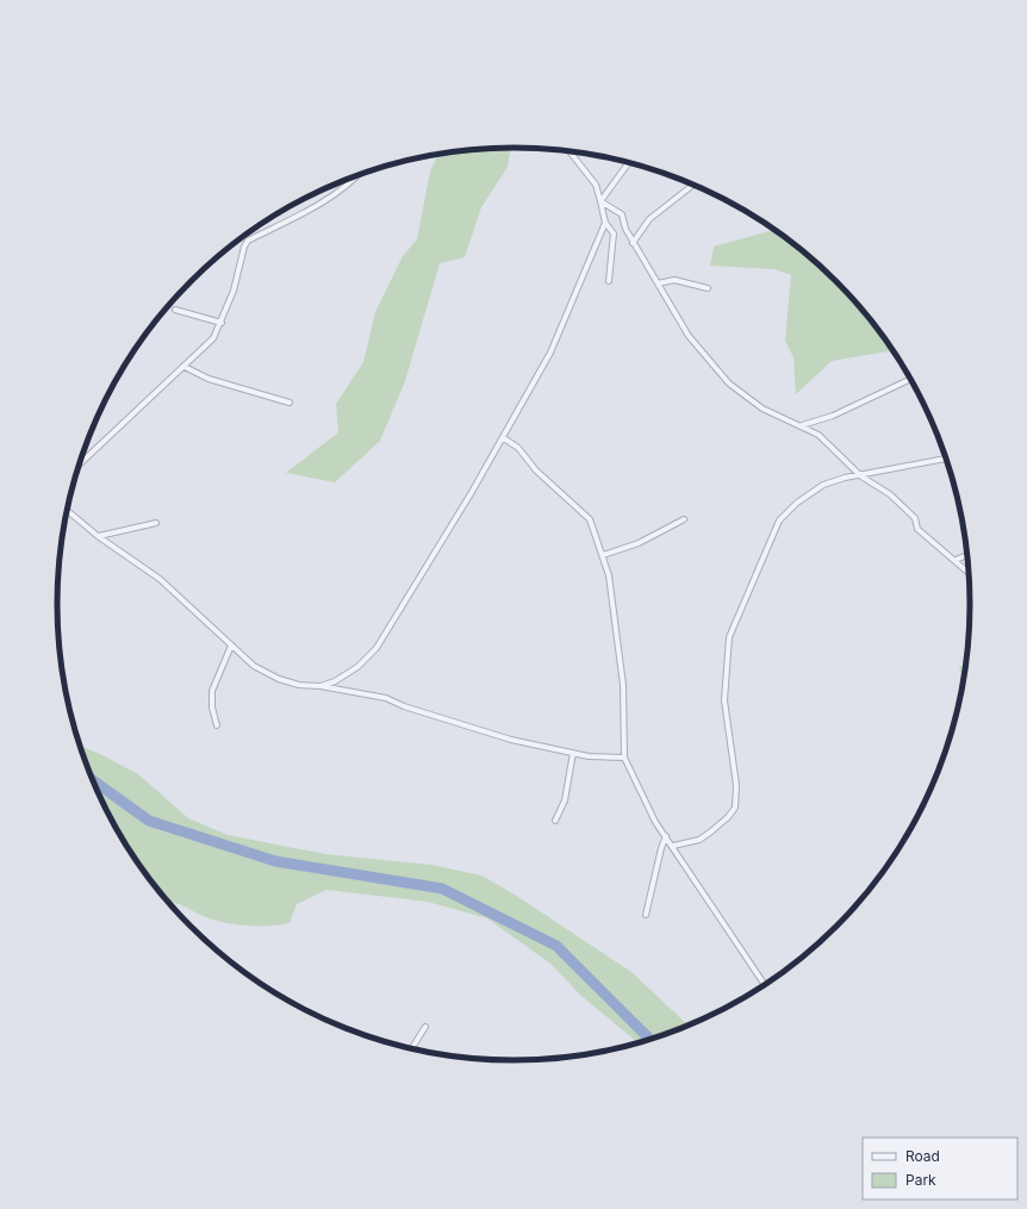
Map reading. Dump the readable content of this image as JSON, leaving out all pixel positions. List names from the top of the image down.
{
  "legend": ["Road", "Park"]
}
